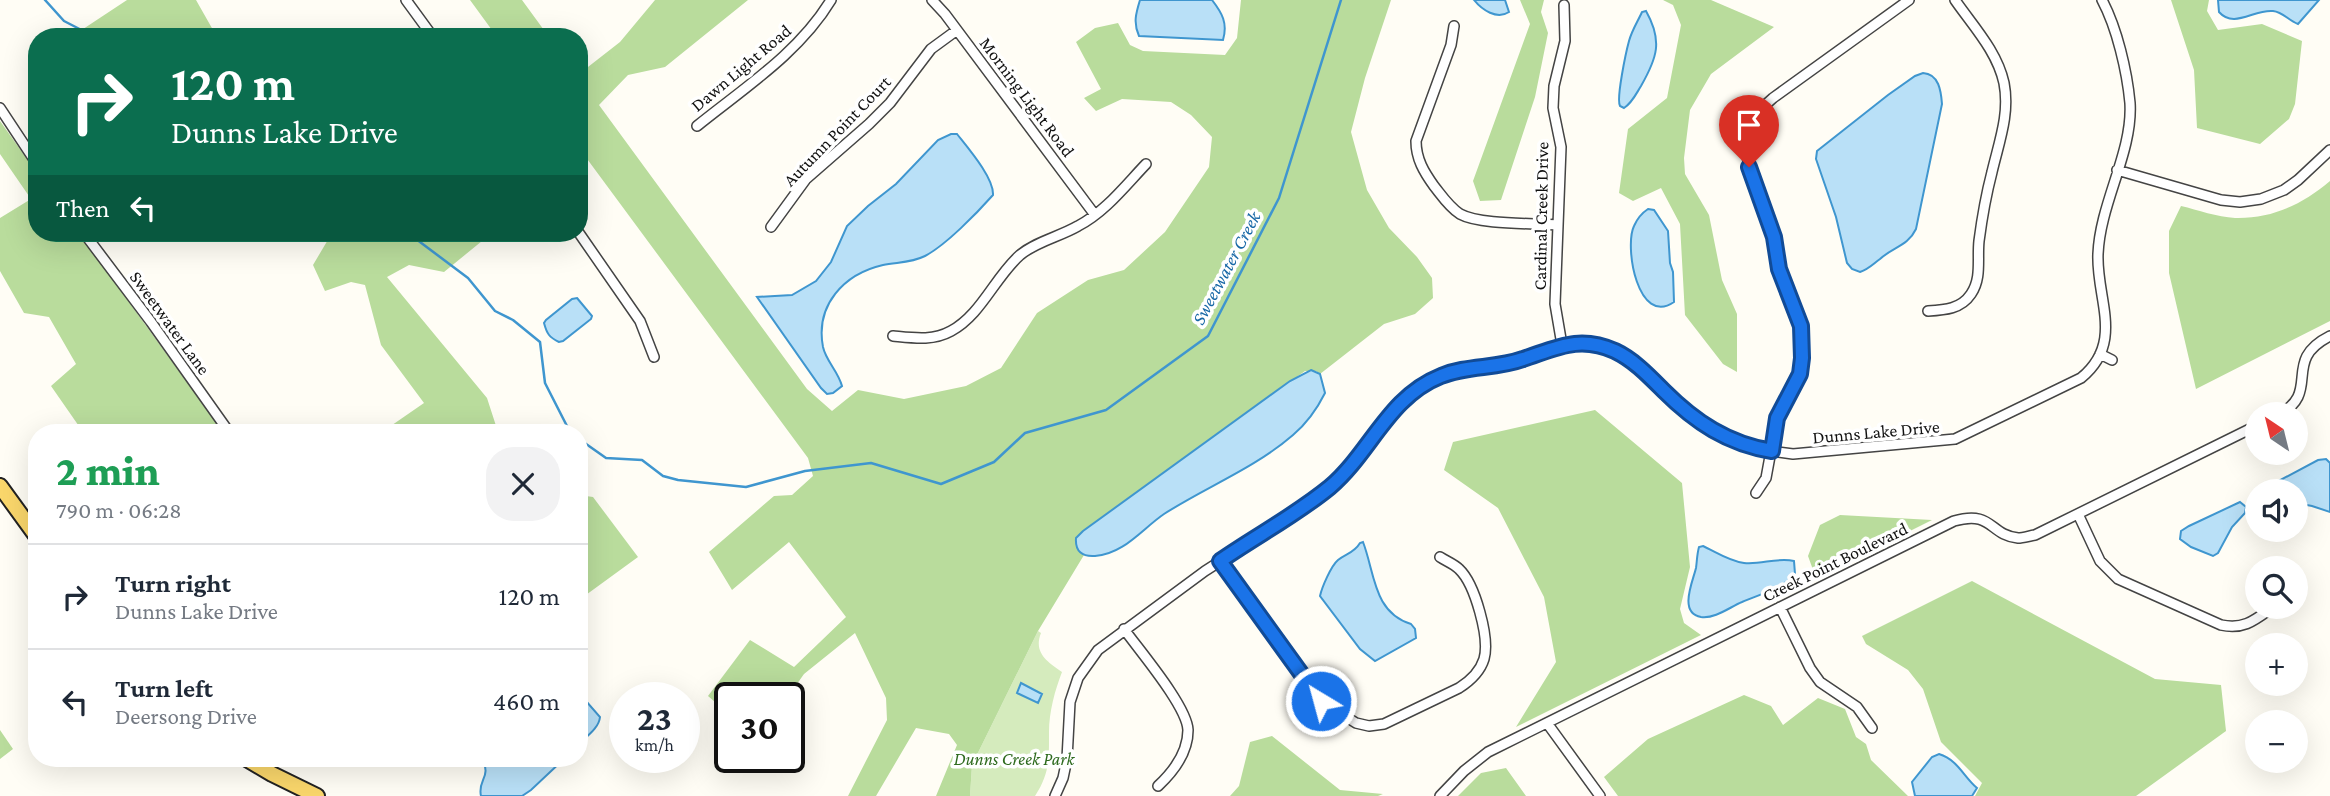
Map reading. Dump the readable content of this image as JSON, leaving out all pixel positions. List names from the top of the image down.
{
  "streets": {
    "street": [
      "Dawn Light Road",
      "Morning Light Road",
      "Autumn Point Court",
      "Cardinal Creek Drive",
      "Sweetwater Lane",
      "Dunns Lake Drive",
      "Creek Point Boulevard"
    ]
  },
  "crossings": [
    ["Morning Light Road", "Autumn Point Court"],
    ["Cardinal Creek Drive", "Dunns Lake Drive"]
  ],
  "water": ["Sweetwater Creek"],
  "parks": ["Dunns Creek Park"],
  "north": "top left",
  "page": {
    "turn": ["120 m", "Dunns Lake Drive"],
    "then": "Then",
    "map_buttons": ["+", "−"],
    "heading": ["2 min", "790 m · 06:28"],
    "list": [
      {
        "name": "Turn right",
        "note": "Dunns Lake Drive",
        "value": "120 m"
      },
      {
        "name": "Turn left",
        "note": "Deersong Drive",
        "value": "460 m"
      }
    ],
    "speed": "23 km/h",
    "limit": "30"
  }
}
